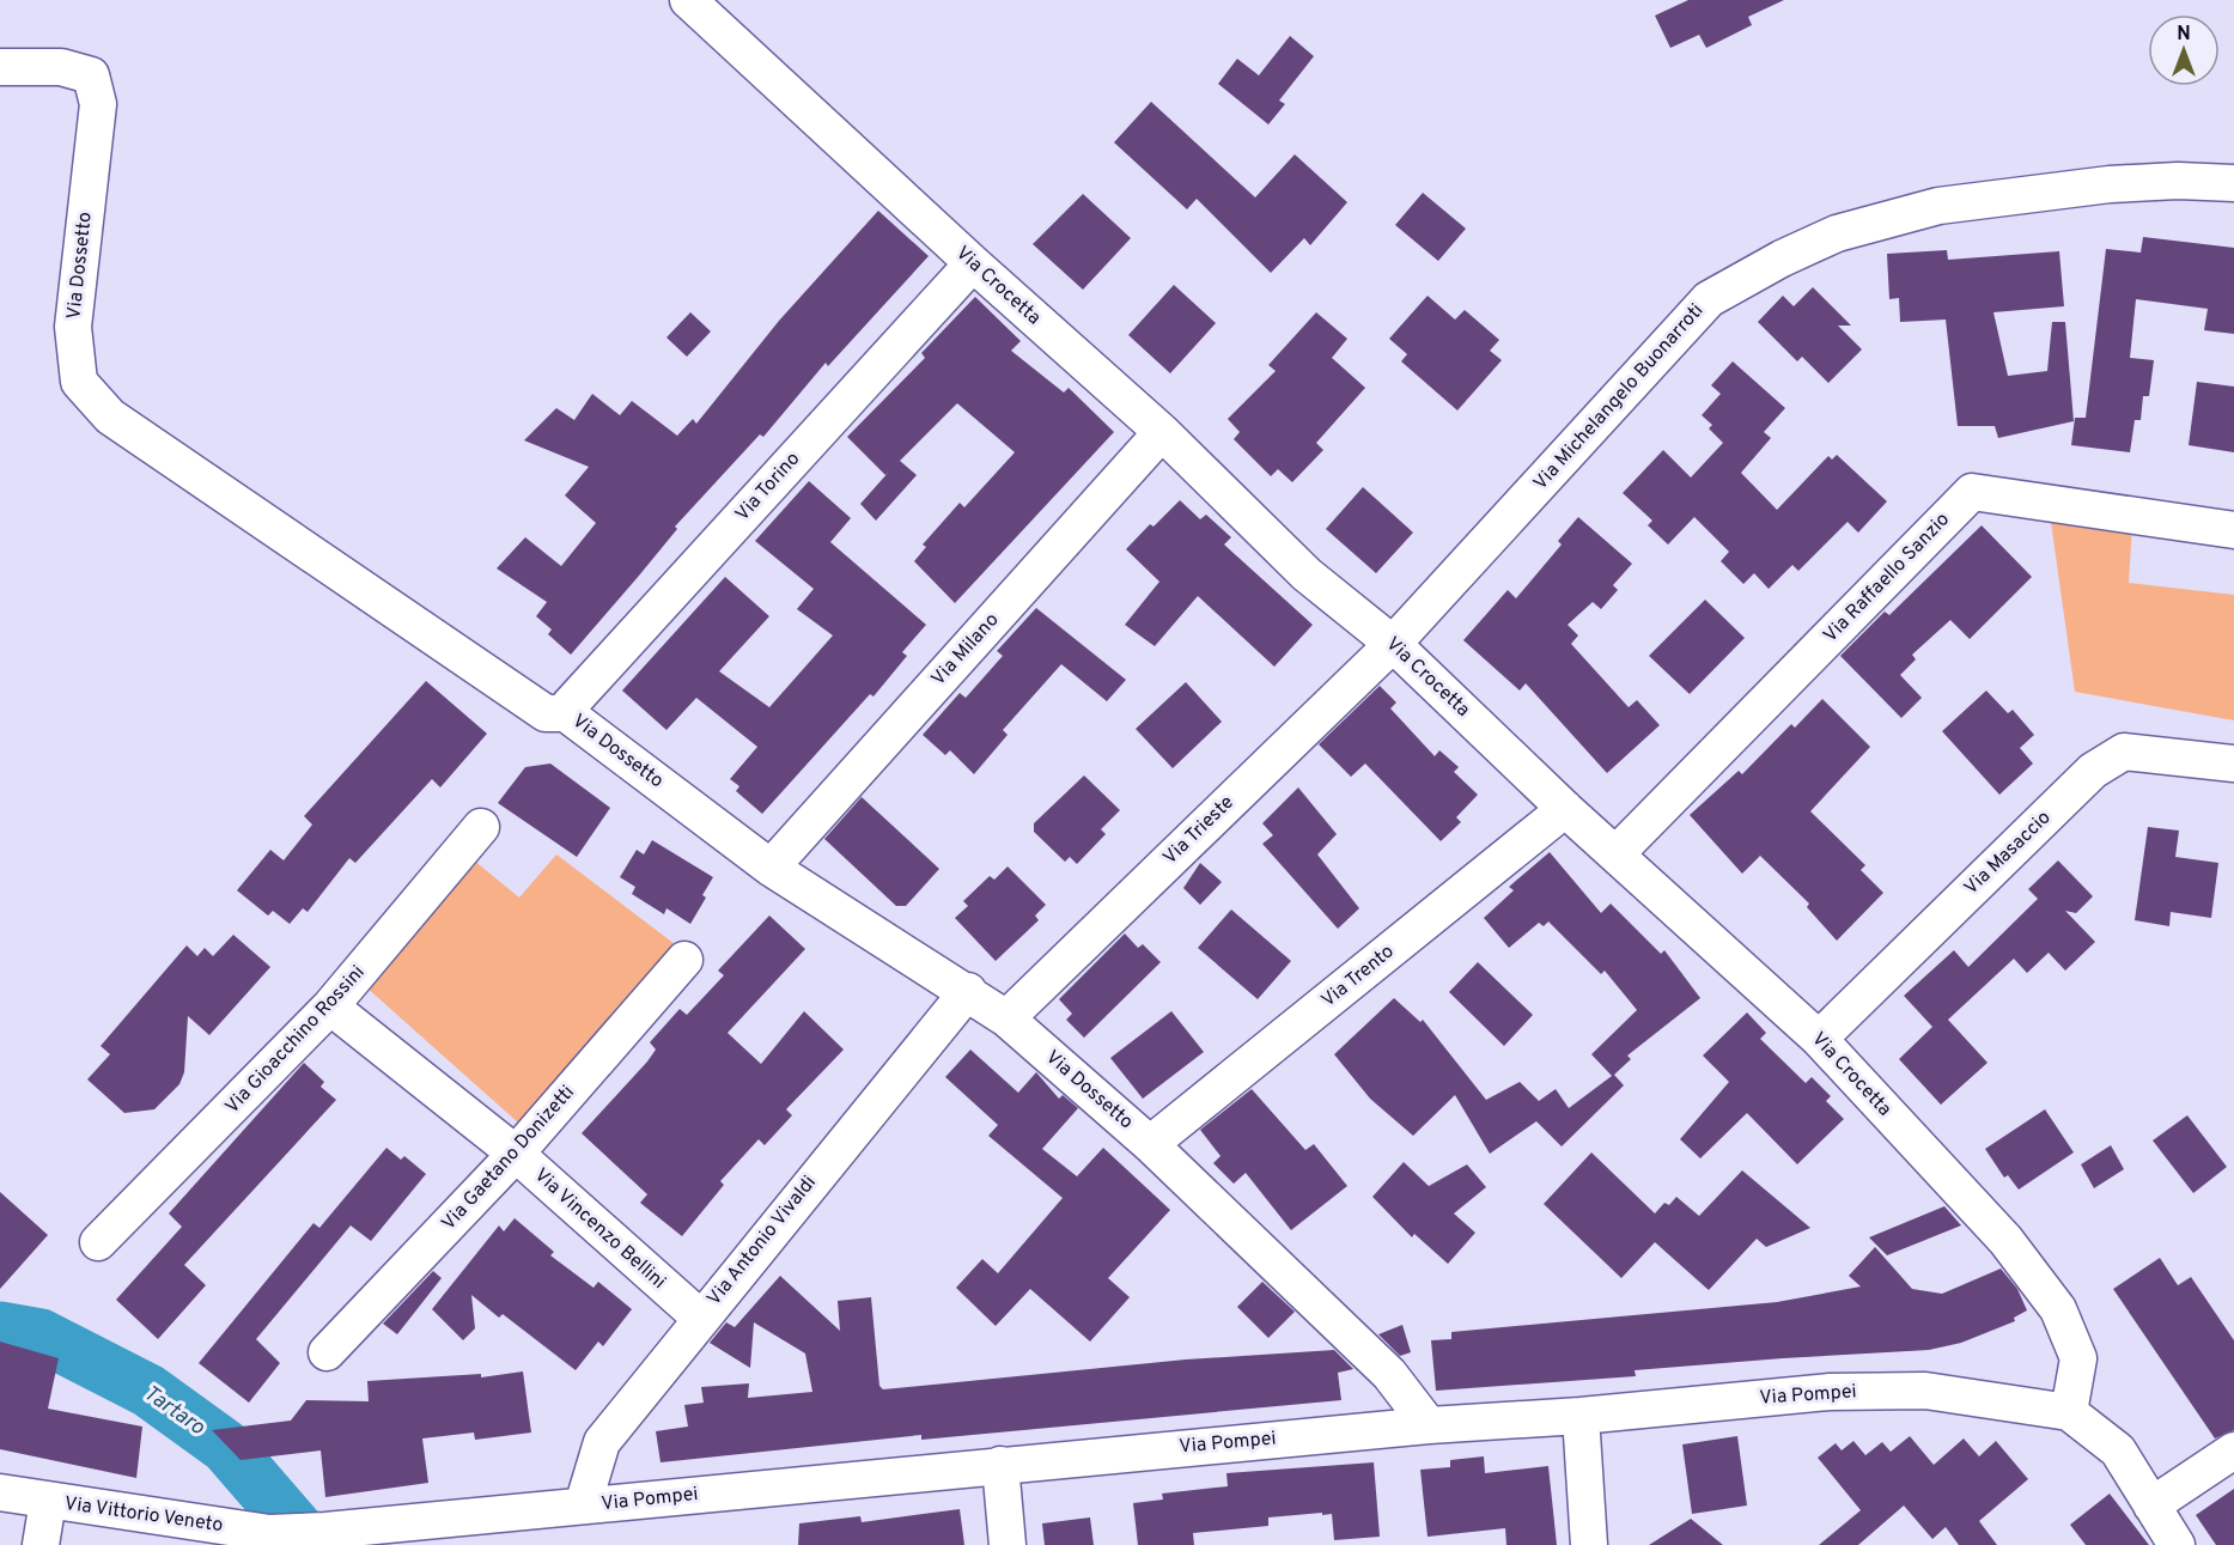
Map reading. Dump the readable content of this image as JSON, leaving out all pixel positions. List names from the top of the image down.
{
  "streets": {
    "street": [
      "Via Dossetto",
      "Via Crocetta",
      "Via Michelangelo Buonarroti",
      "Via Torino",
      "Via Raffaello Sanzio",
      "Via Milano",
      "Via Trieste",
      "Via Masaccio",
      "Via Trento",
      "Via Gioacchino Rossini",
      "Via Gaetano Donizetti",
      "Via Vincenzo Bellini",
      "Via Antonio Vivaldi",
      "Via Pompei",
      "Via Vittorio Veneto"
    ]
  },
  "crossings": [
    ["Via Dossetto", "Via Torino"],
    ["Via Dossetto", "Via Milano"],
    ["Via Dossetto", "Via Trieste"],
    ["Via Dossetto", "Via Trento"],
    ["Via Dossetto", "Via Antonio Vivaldi"],
    ["Via Dossetto", "Via Pompei"],
    ["Via Crocetta", "Via Michelangelo Buonarroti"],
    ["Via Crocetta", "Via Torino"],
    ["Via Crocetta", "Via Raffaello Sanzio"],
    ["Via Crocetta", "Via Milano"],
    ["Via Crocetta", "Via Trieste"],
    ["Via Crocetta", "Via Masaccio"],
    ["Via Crocetta", "Via Trento"],
    ["Via Crocetta", "Via Pompei"],
    ["Via Michelangelo Buonarroti", "Via Trieste"],
    ["Via Gioacchino Rossini", "Via Vincenzo Bellini"],
    ["Via Gaetano Donizetti", "Via Vincenzo Bellini"],
    ["Via Vincenzo Bellini", "Via Antonio Vivaldi"],
    ["Via Antonio Vivaldi", "Via Pompei"],
    ["Via Pompei", "Via Vittorio Veneto"]
  ],
  "water": ["Tartaro"],
  "north": "top"
}
